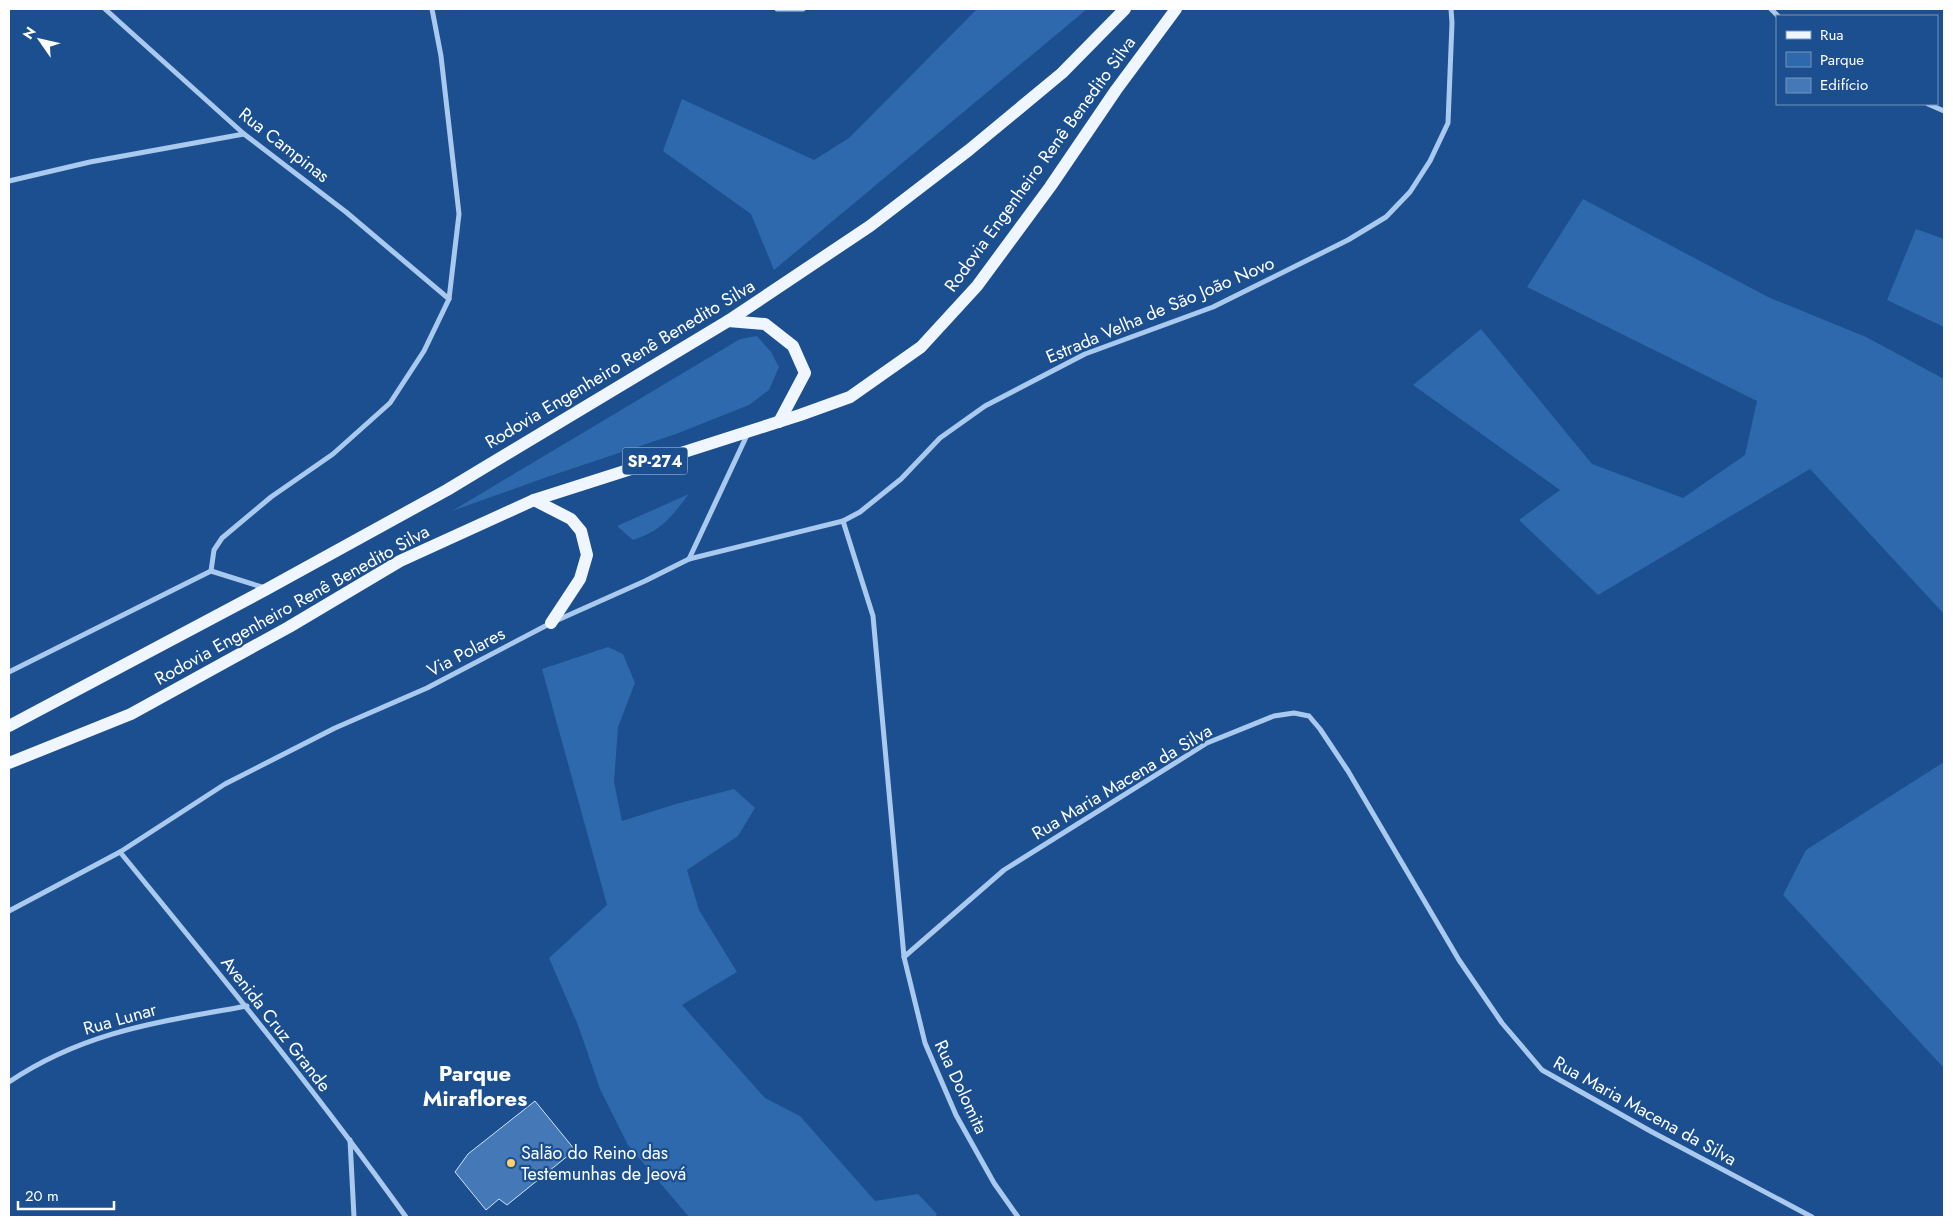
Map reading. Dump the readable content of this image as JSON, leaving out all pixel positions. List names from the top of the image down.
{
  "streets": {
    "main road": ["Rodovia Engenheiro Renê Benedito Silva", "SP-274"],
    "street": [
      "Rua Campinas",
      "Estrada Velha de São João Novo",
      "Via Polares",
      "Rua Maria Macena da Silva",
      "Rua Lunar",
      "Avenida Cruz Grande",
      "Rua Dolomita"
    ]
  },
  "crossings": [
    ["Estrada Velha de São João Novo", "Via Polares"],
    ["Via Polares", "Avenida Cruz Grande"],
    ["Rua Maria Macena da Silva", "Rua Dolomita"],
    ["Rua Lunar", "Avenida Cruz Grande"]
  ],
  "districts": ["Parque Miraflores"],
  "places": ["Salão do Reino das Testemunhas de Jeová"],
  "legend": ["Rua", "Parque", "Edifício"],
  "scale_bar": "20 m",
  "north": "top left"
}
